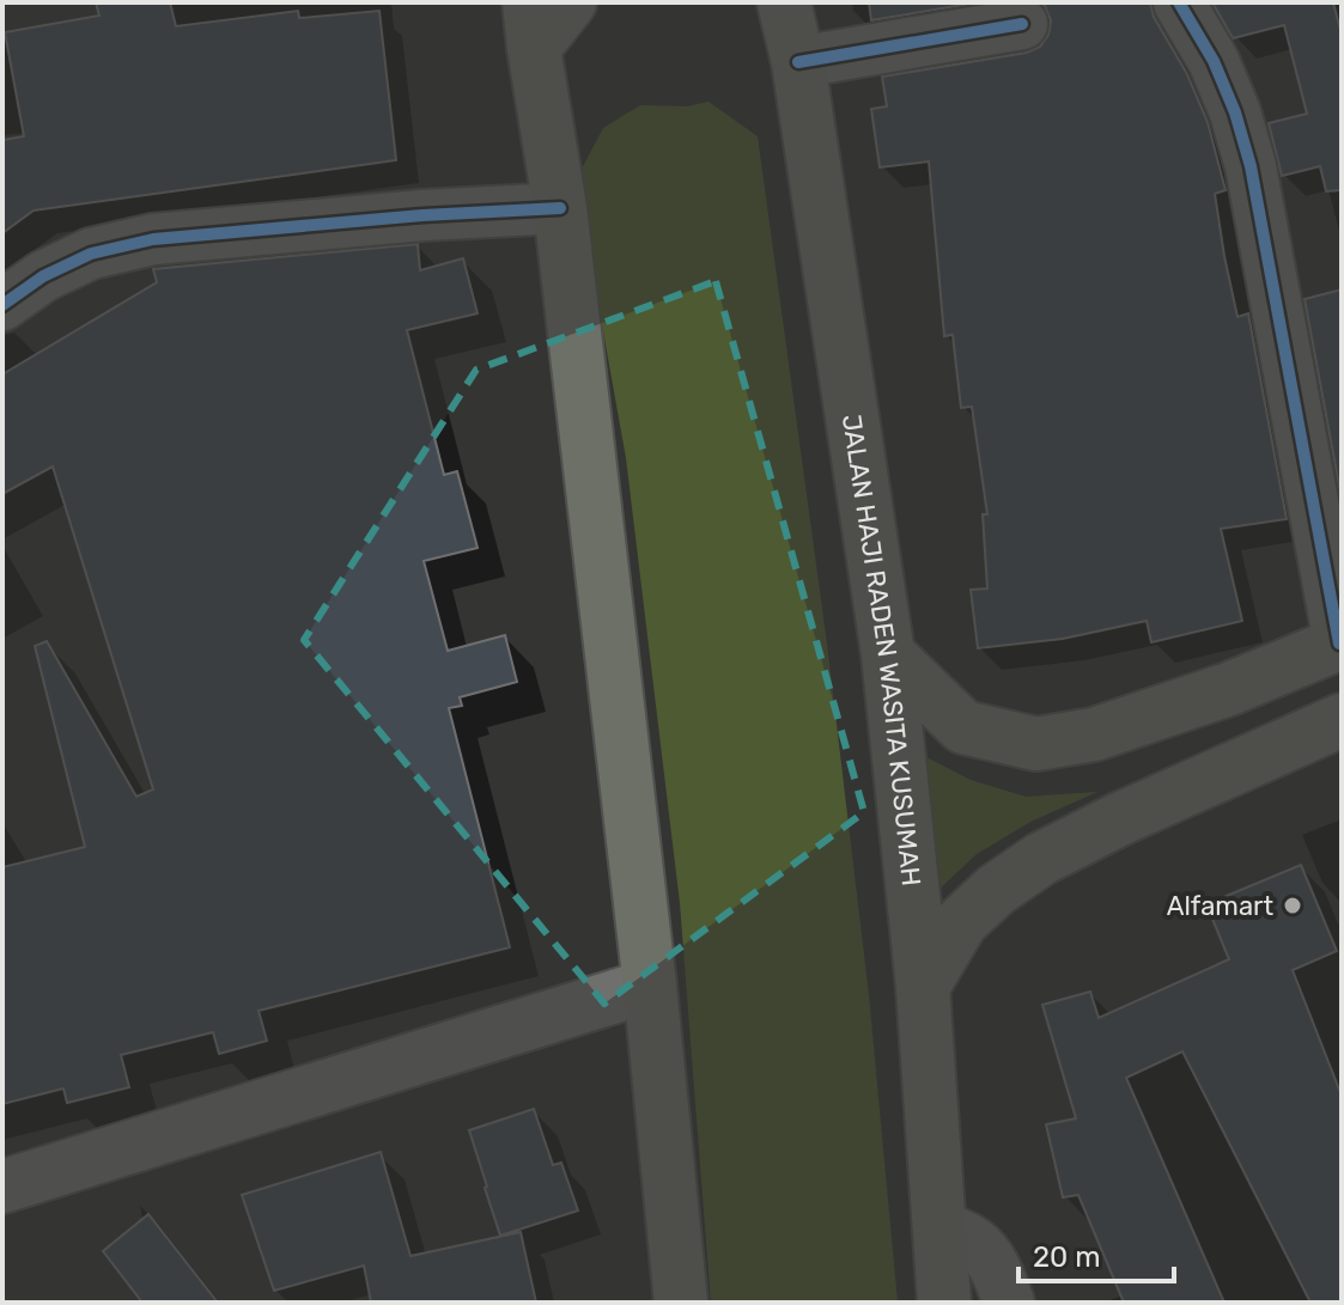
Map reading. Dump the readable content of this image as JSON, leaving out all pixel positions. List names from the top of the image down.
{
  "streets": {
    "highway": ["JALAN HAJI RADEN WASITA KUSUMAH"]
  },
  "places": ["Alfamart"],
  "scale_bar": "20 m"
}
